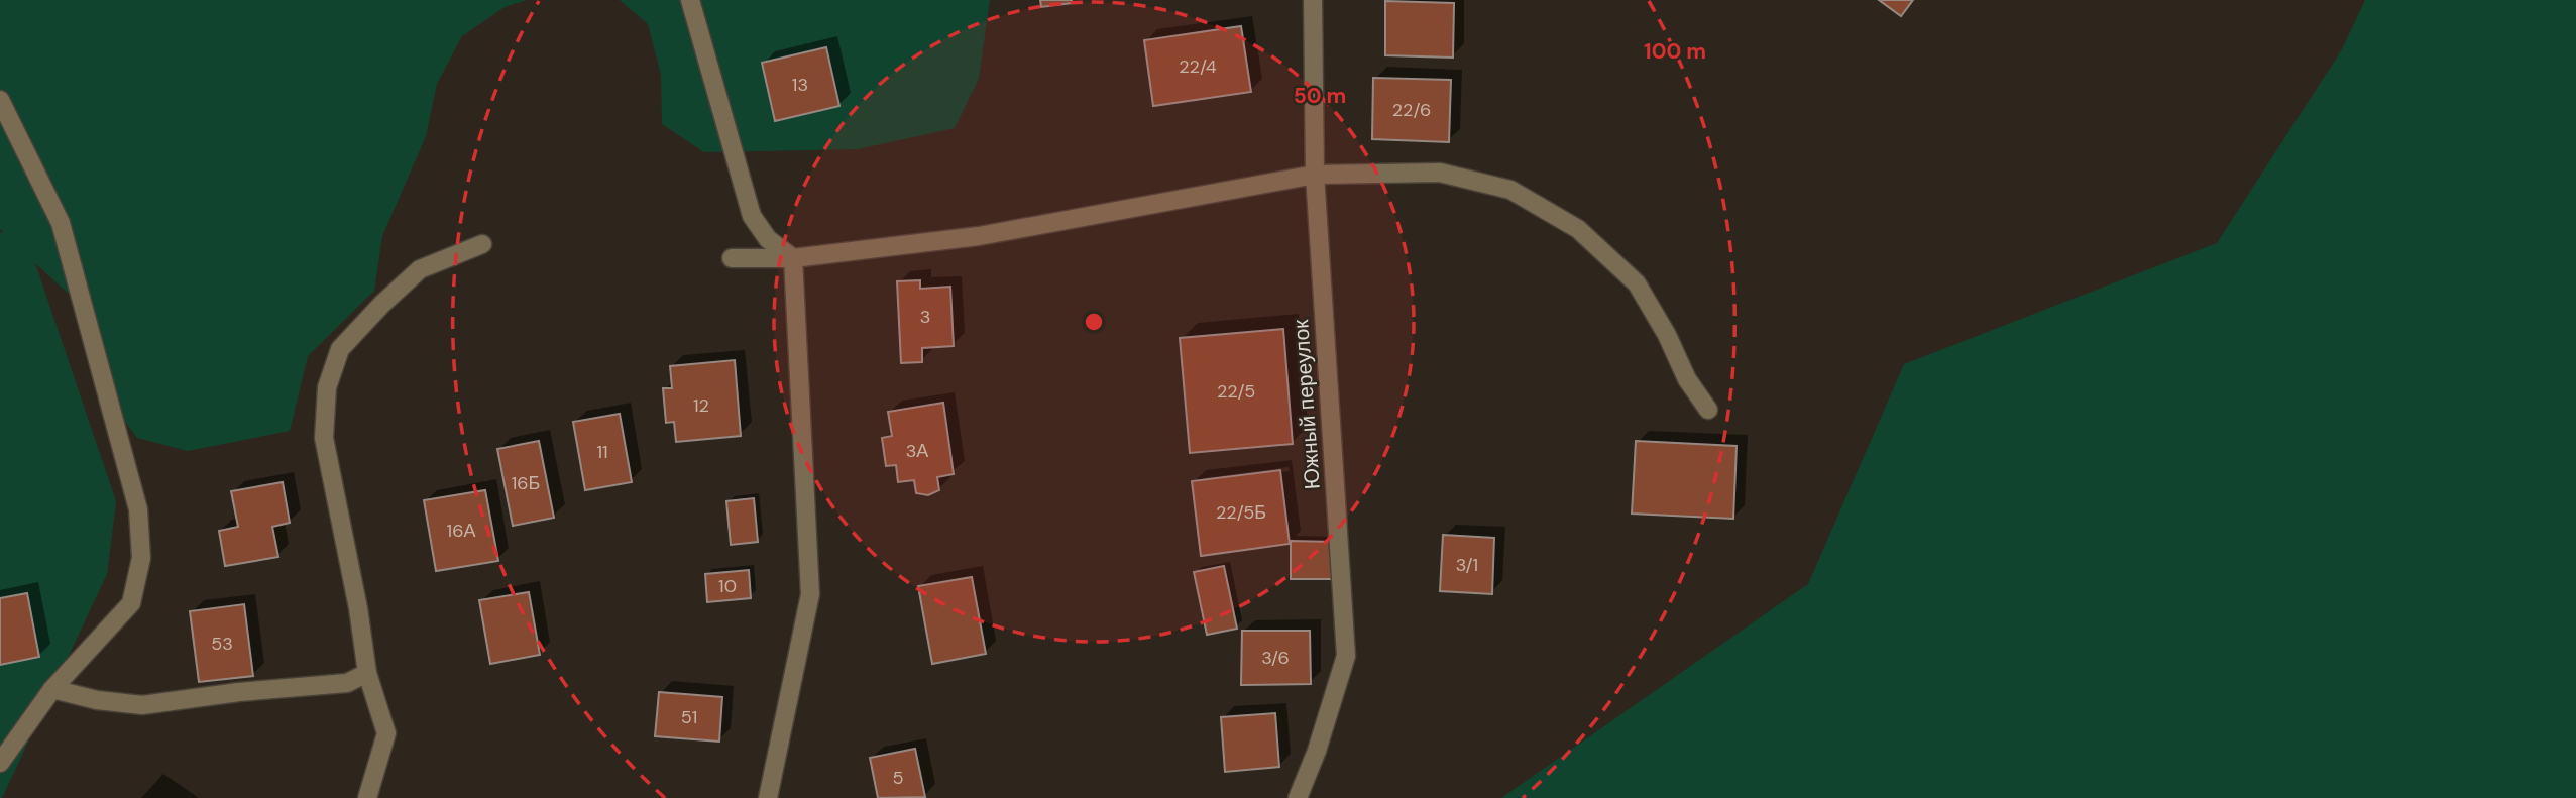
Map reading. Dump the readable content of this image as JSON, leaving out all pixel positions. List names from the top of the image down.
{
  "streets": {
    "street": ["Южный переулок"]
  },
  "house_numbers": [
    "22/4",
    "13",
    "22/6",
    "3",
    "22/5",
    "12",
    "3А",
    "11",
    "16Б",
    "22/5Б",
    "16А",
    "3/1",
    "10",
    "53",
    "3/6",
    "51",
    "5"
  ],
  "rings": ["100 m", "50 m"]
}
